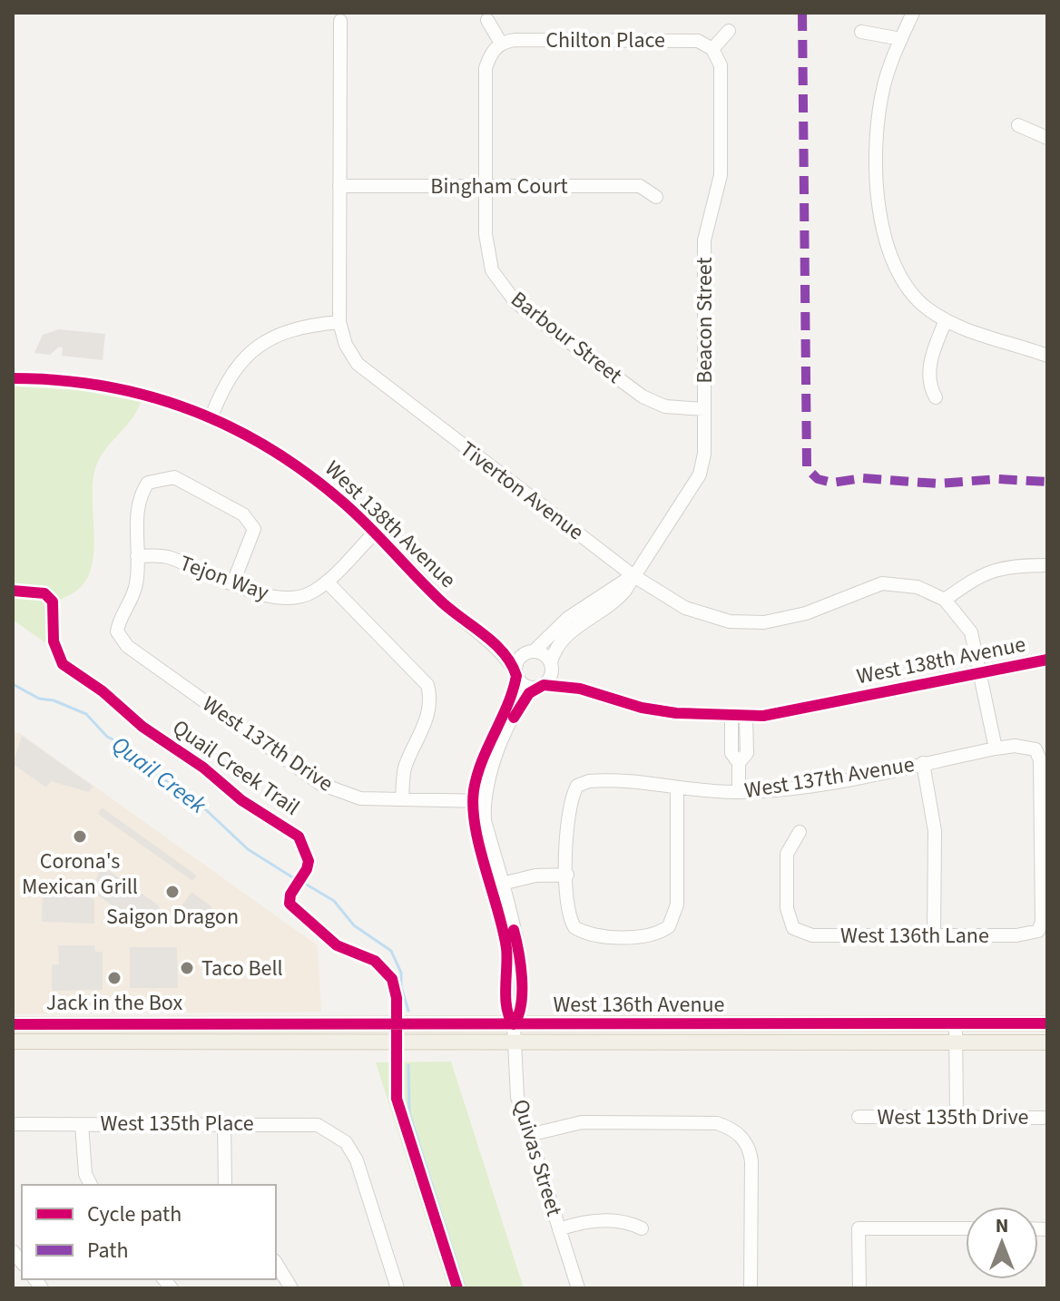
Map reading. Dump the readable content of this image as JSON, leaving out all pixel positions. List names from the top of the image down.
{
  "streets": {
    "main road": ["West 136th Avenue"],
    "street": [
      "Chilton Place",
      "Bingham Court",
      "Beacon Street",
      "Barbour Street",
      "Tiverton Avenue",
      "West 138th Avenue",
      "Tejon Way",
      "West 137th Drive",
      "West 137th Avenue",
      "West 136th Lane",
      "West 135th Drive",
      "West 135th Place",
      "Quivas Street"
    ],
    "cycle path": ["Quail Creek Trail"]
  },
  "crossings": [
    ["Chilton Place", "Beacon Street"],
    ["Chilton Place", "Barbour Street"],
    ["Bingham Court", "Barbour Street"],
    ["Bingham Court", "Tiverton Avenue"],
    ["Beacon Street", "Barbour Street"],
    ["Beacon Street", "Tiverton Avenue"],
    ["Beacon Street", "West 138th Avenue"],
    ["Beacon Street", "Quivas Street"],
    ["Tiverton Avenue", "West 138th Avenue"],
    ["Tiverton Avenue", "West 137th Avenue"],
    ["West 138th Avenue", "Tejon Way"],
    ["West 138th Avenue", "Quivas Street"],
    ["Tejon Way", "West 137th Drive"],
    ["West 137th Drive", "Quivas Street"],
    ["West 137th Avenue", "West 136th Lane"],
    ["West 136th Avenue", "Quivas Street"]
  ],
  "water": ["Quail Creek"],
  "places": [
    "Corona's Mexican Grill",
    "Saigon Dragon",
    "Taco Bell",
    "Jack in the Box"
  ],
  "legend": ["Cycle path", "Path"],
  "north": "top"
}
